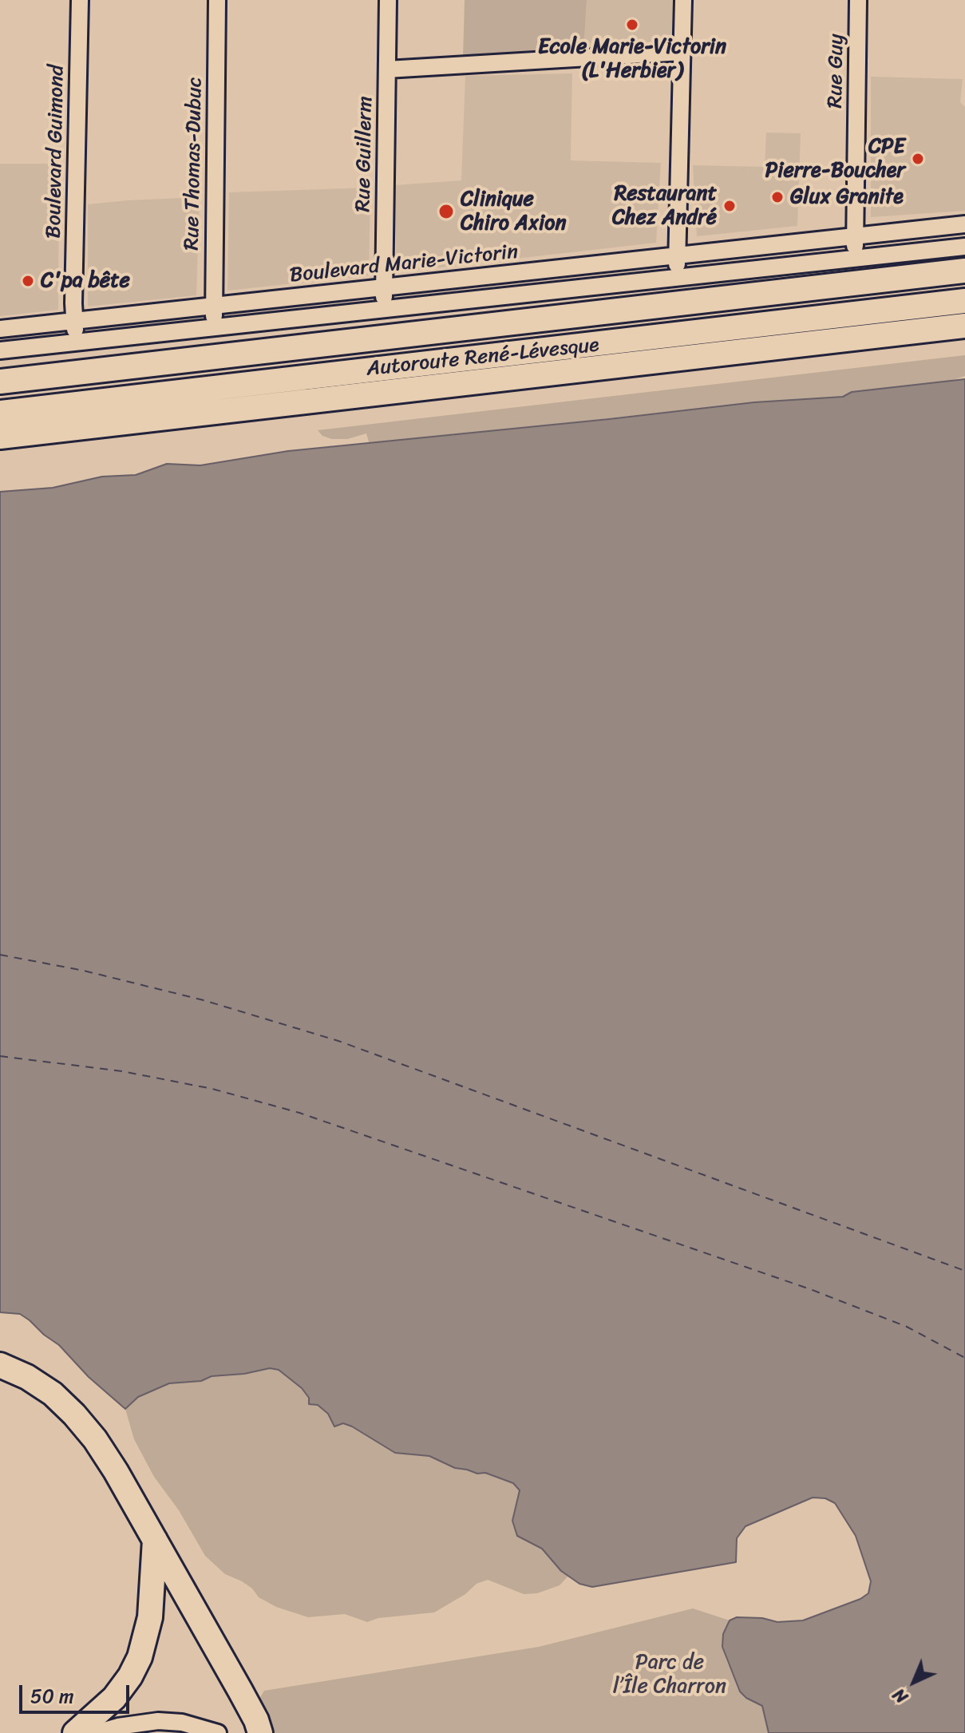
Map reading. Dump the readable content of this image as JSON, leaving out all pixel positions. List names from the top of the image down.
{
  "streets": {
    "highway": ["Autoroute René-Lévesque"],
    "street": [
      "Rue Guy",
      "Boulevard Guimond",
      "Rue Guillerm",
      "Rue Thomas-Dubuc",
      "Boulevard Marie-Victorin"
    ]
  },
  "crossings": [
    ["Rue Guy", "Boulevard Marie-Victorin"],
    ["Boulevard Guimond", "Boulevard Marie-Victorin"],
    ["Rue Guillerm", "Boulevard Marie-Victorin"],
    ["Rue Thomas-Dubuc", "Boulevard Marie-Victorin"]
  ],
  "parks": ["Parc de l’Île Charron"],
  "places": [
    "Ecole Marie-Victorin (L'Herbier)",
    "CPE Pierre-Boucher",
    "Glux Granite",
    "Restaurant Chez André",
    "Clinique Chiro Axion",
    "C'pa bête"
  ],
  "scale_bar": "50 m",
  "north": "bottom left"
}
